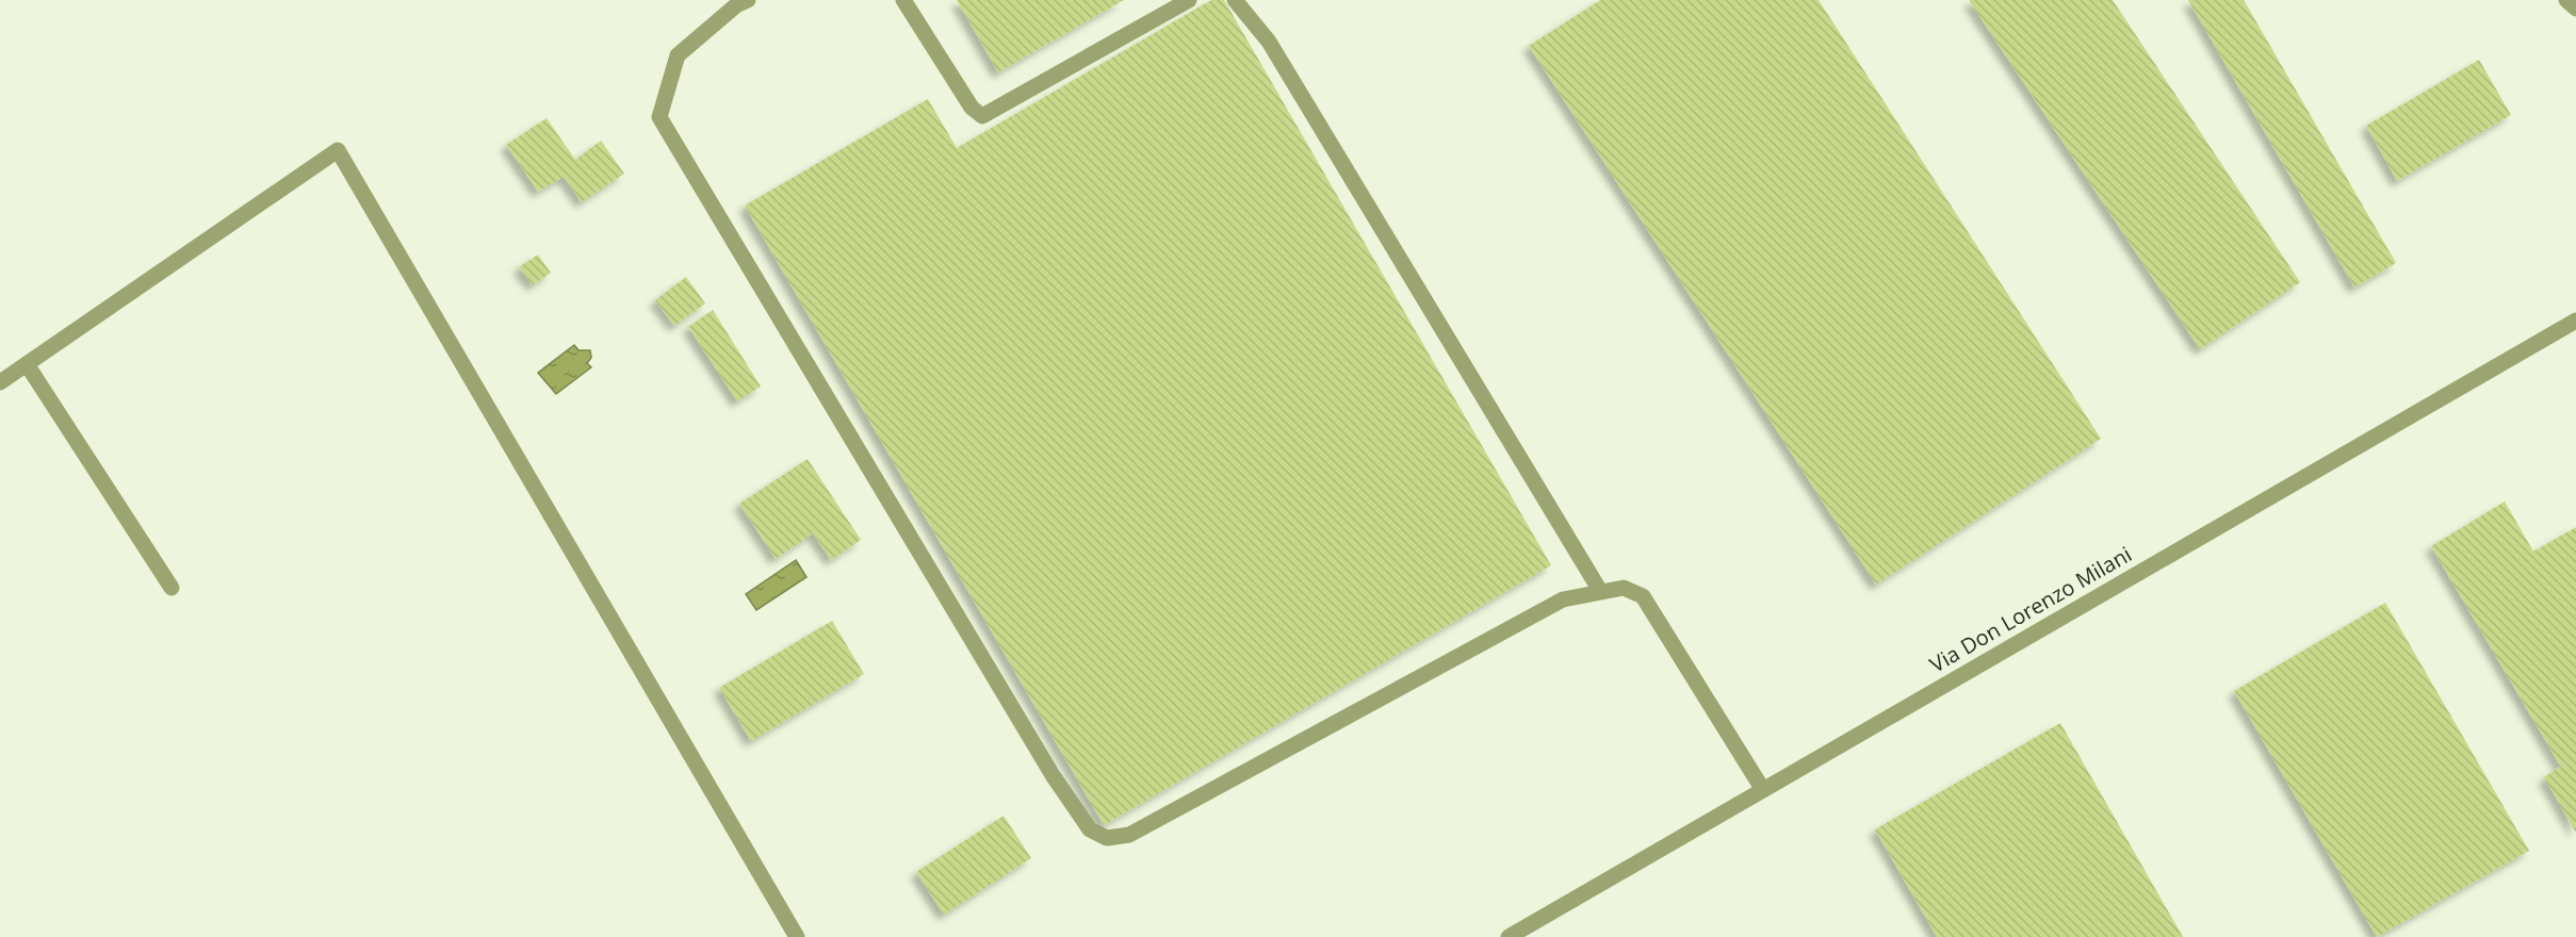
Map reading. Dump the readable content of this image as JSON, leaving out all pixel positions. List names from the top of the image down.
{
  "streets": {
    "street": ["Via Don Lorenzo Milani"]
  }
}
